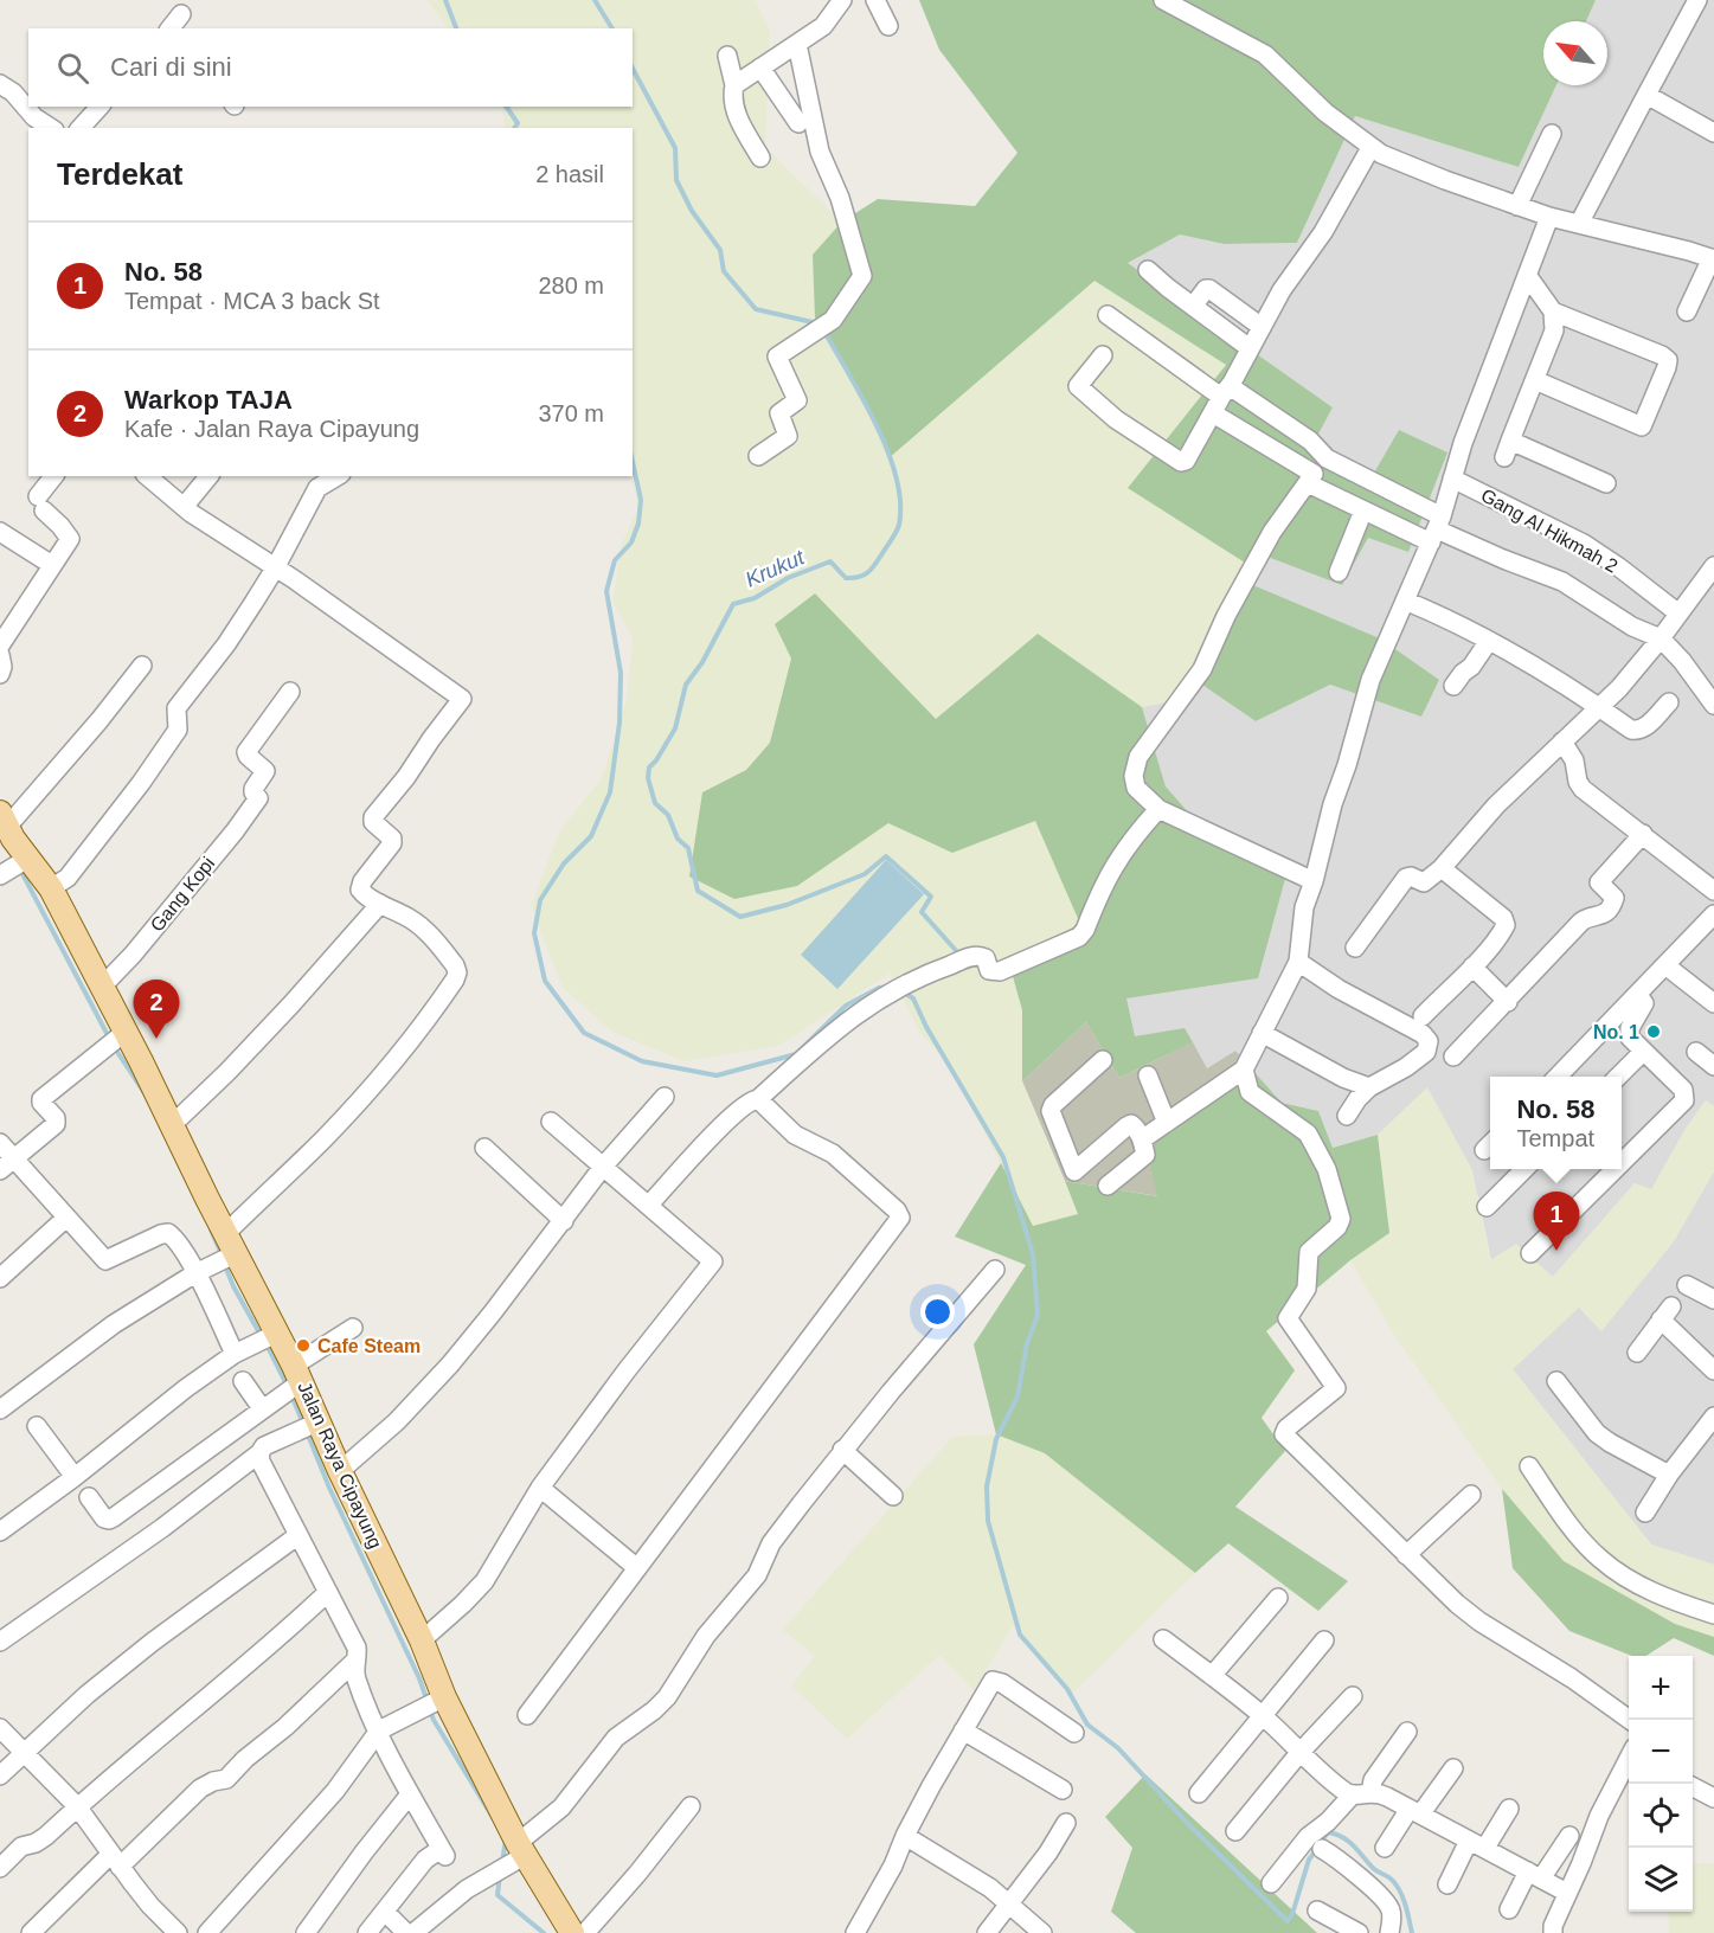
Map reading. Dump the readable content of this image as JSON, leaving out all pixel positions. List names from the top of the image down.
{
  "streets": {
    "main road": ["Jalan Raya Cipayung"],
    "street": ["Gang Al Hikmah 2", "Gang Kopi"]
  },
  "crossings": [
    ["Gang Kopi", "Jalan Raya Cipayung"]
  ],
  "water": ["Krukut"],
  "places": ["No. 1", "Cafe Steam"],
  "north": "top left",
  "page": {
    "search": "Cari di sini",
    "heading": ["Terdekat", "2 hasil"],
    "list": [
      {
        "mark": "1",
        "name": "No. 58",
        "note": "Tempat · MCA 3 back St",
        "value": "280 m"
      },
      {
        "mark": "2",
        "name": "Warkop TAJA",
        "note": "Kafe · Jalan Raya Cipayung",
        "value": "370 m"
      }
    ],
    "pins": ["2", "1"],
    "popup": ["No. 58", "Tempat"],
    "map_buttons": ["+", "−"]
  }
}
